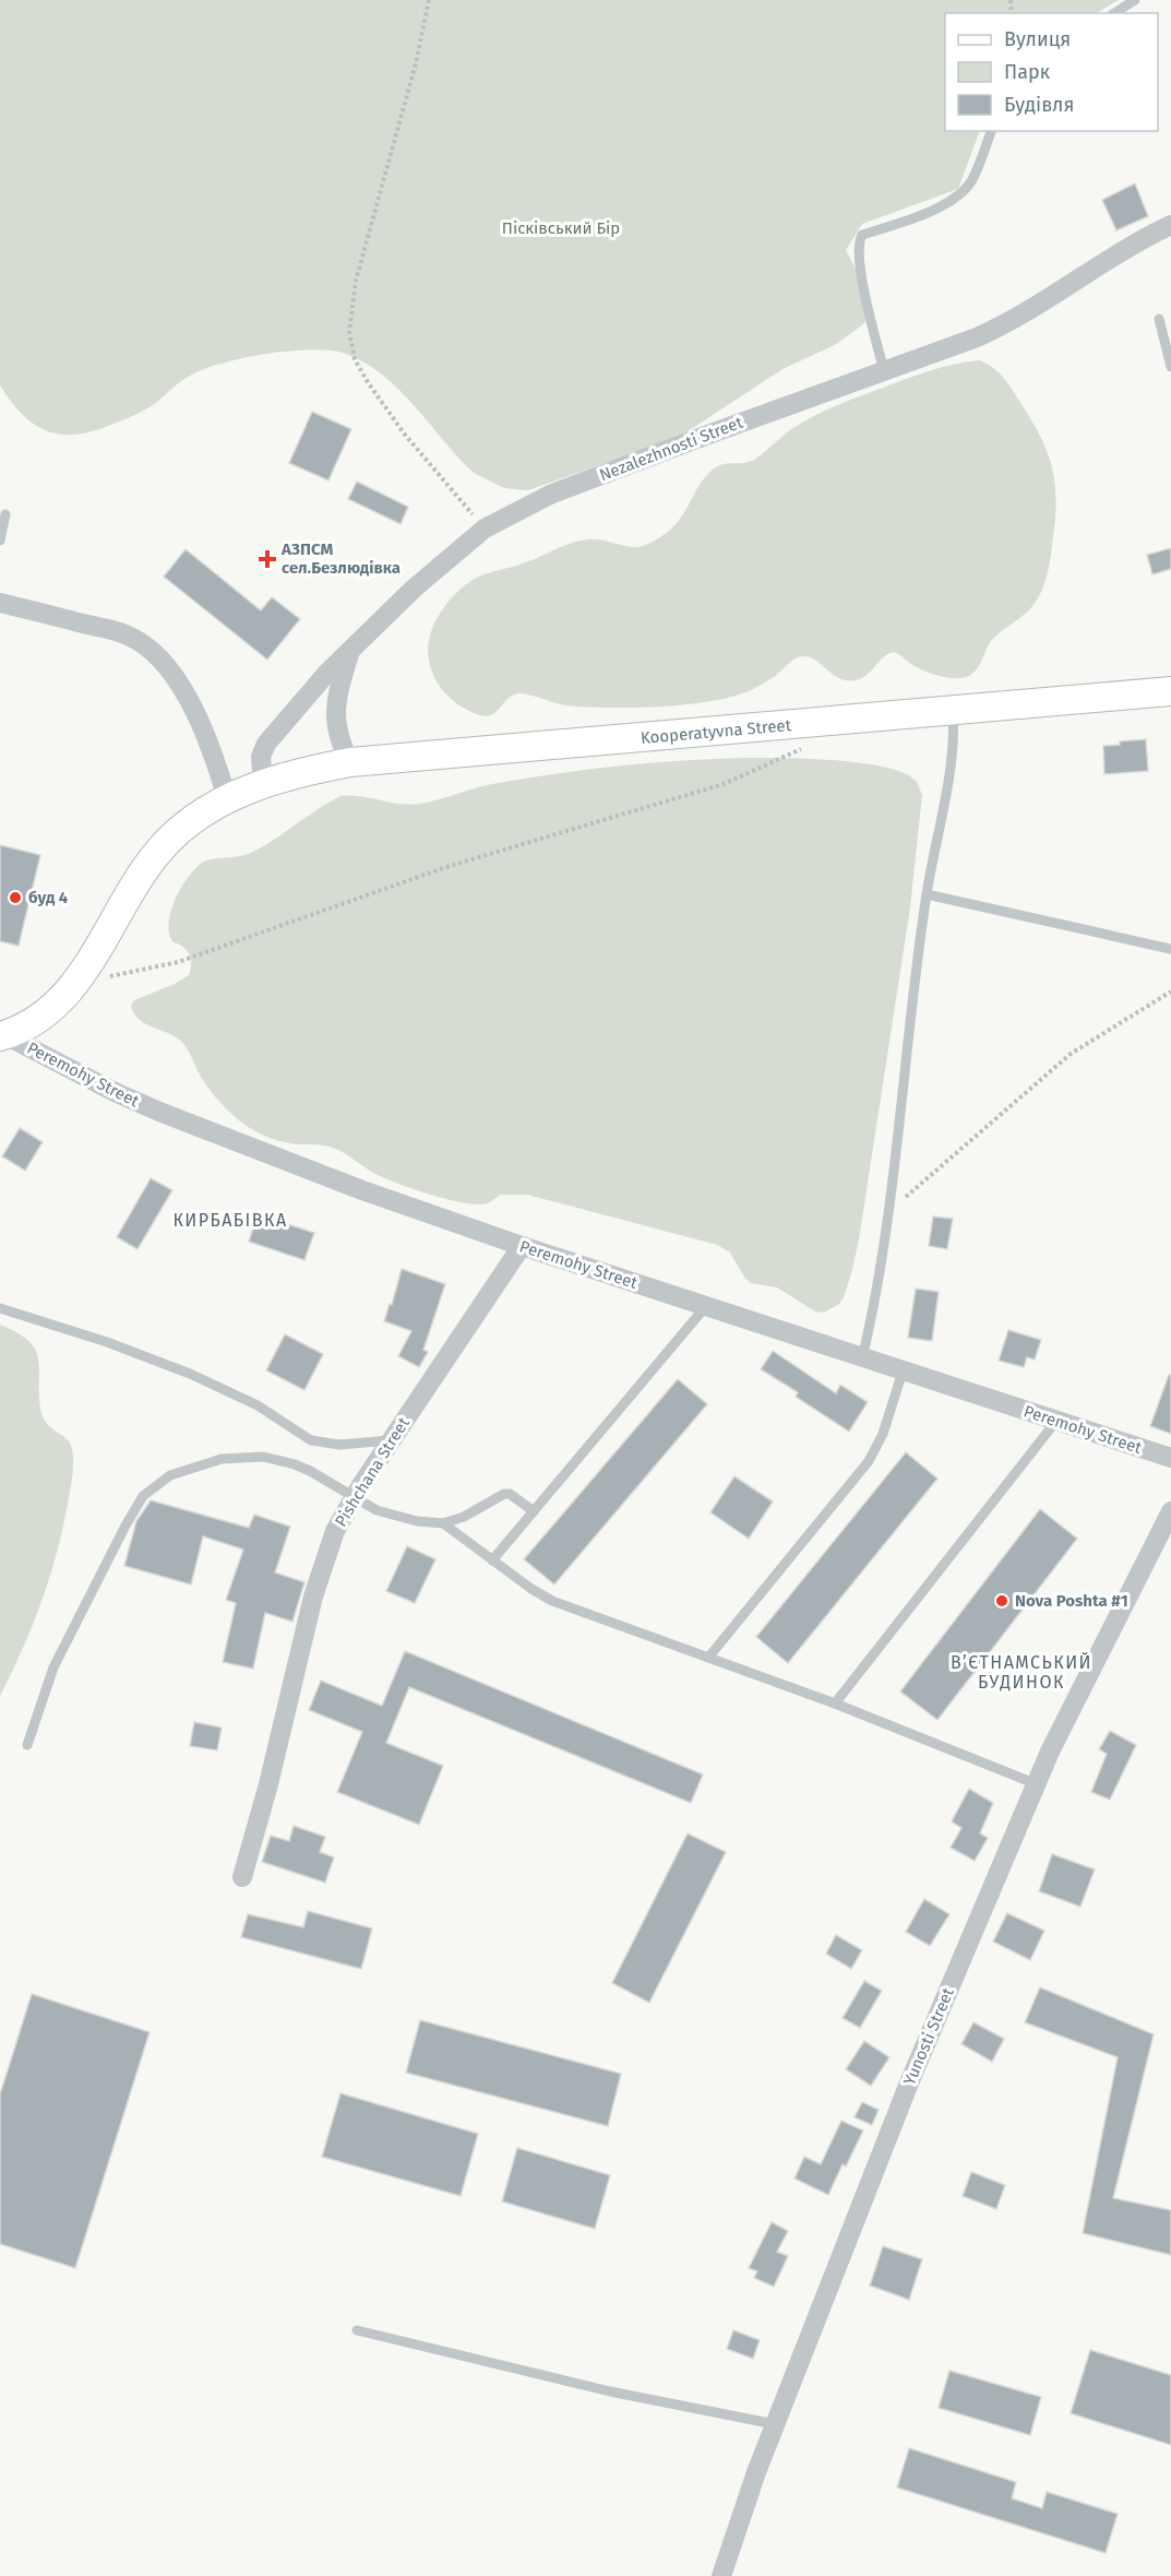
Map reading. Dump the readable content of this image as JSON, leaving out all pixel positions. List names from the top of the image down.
{
  "streets": {
    "street": [
      "Nezalezhnosti Street",
      "Kooperatyvna Street",
      "Peremohy Street",
      "Pishchana Street",
      "Yunosti Street"
    ]
  },
  "crossings": [
    ["Nezalezhnosti Street", "Kooperatyvna Street"],
    ["Kooperatyvna Street", "Peremohy Street"],
    ["Peremohy Street", "Pishchana Street"]
  ],
  "districts": ["КИРБАБІВКА", "В’ЄТНАМСЬКИЙ БУДИНОК"],
  "parks": ["Пісківський Бір"],
  "places": {
    "health": ["АЗПСМ сел.Безлюдівка"],
    "other": ["буд 4", "Nova Poshta #1"]
  },
  "legend": ["Вулиця", "Парк", "Будівля"]
}
